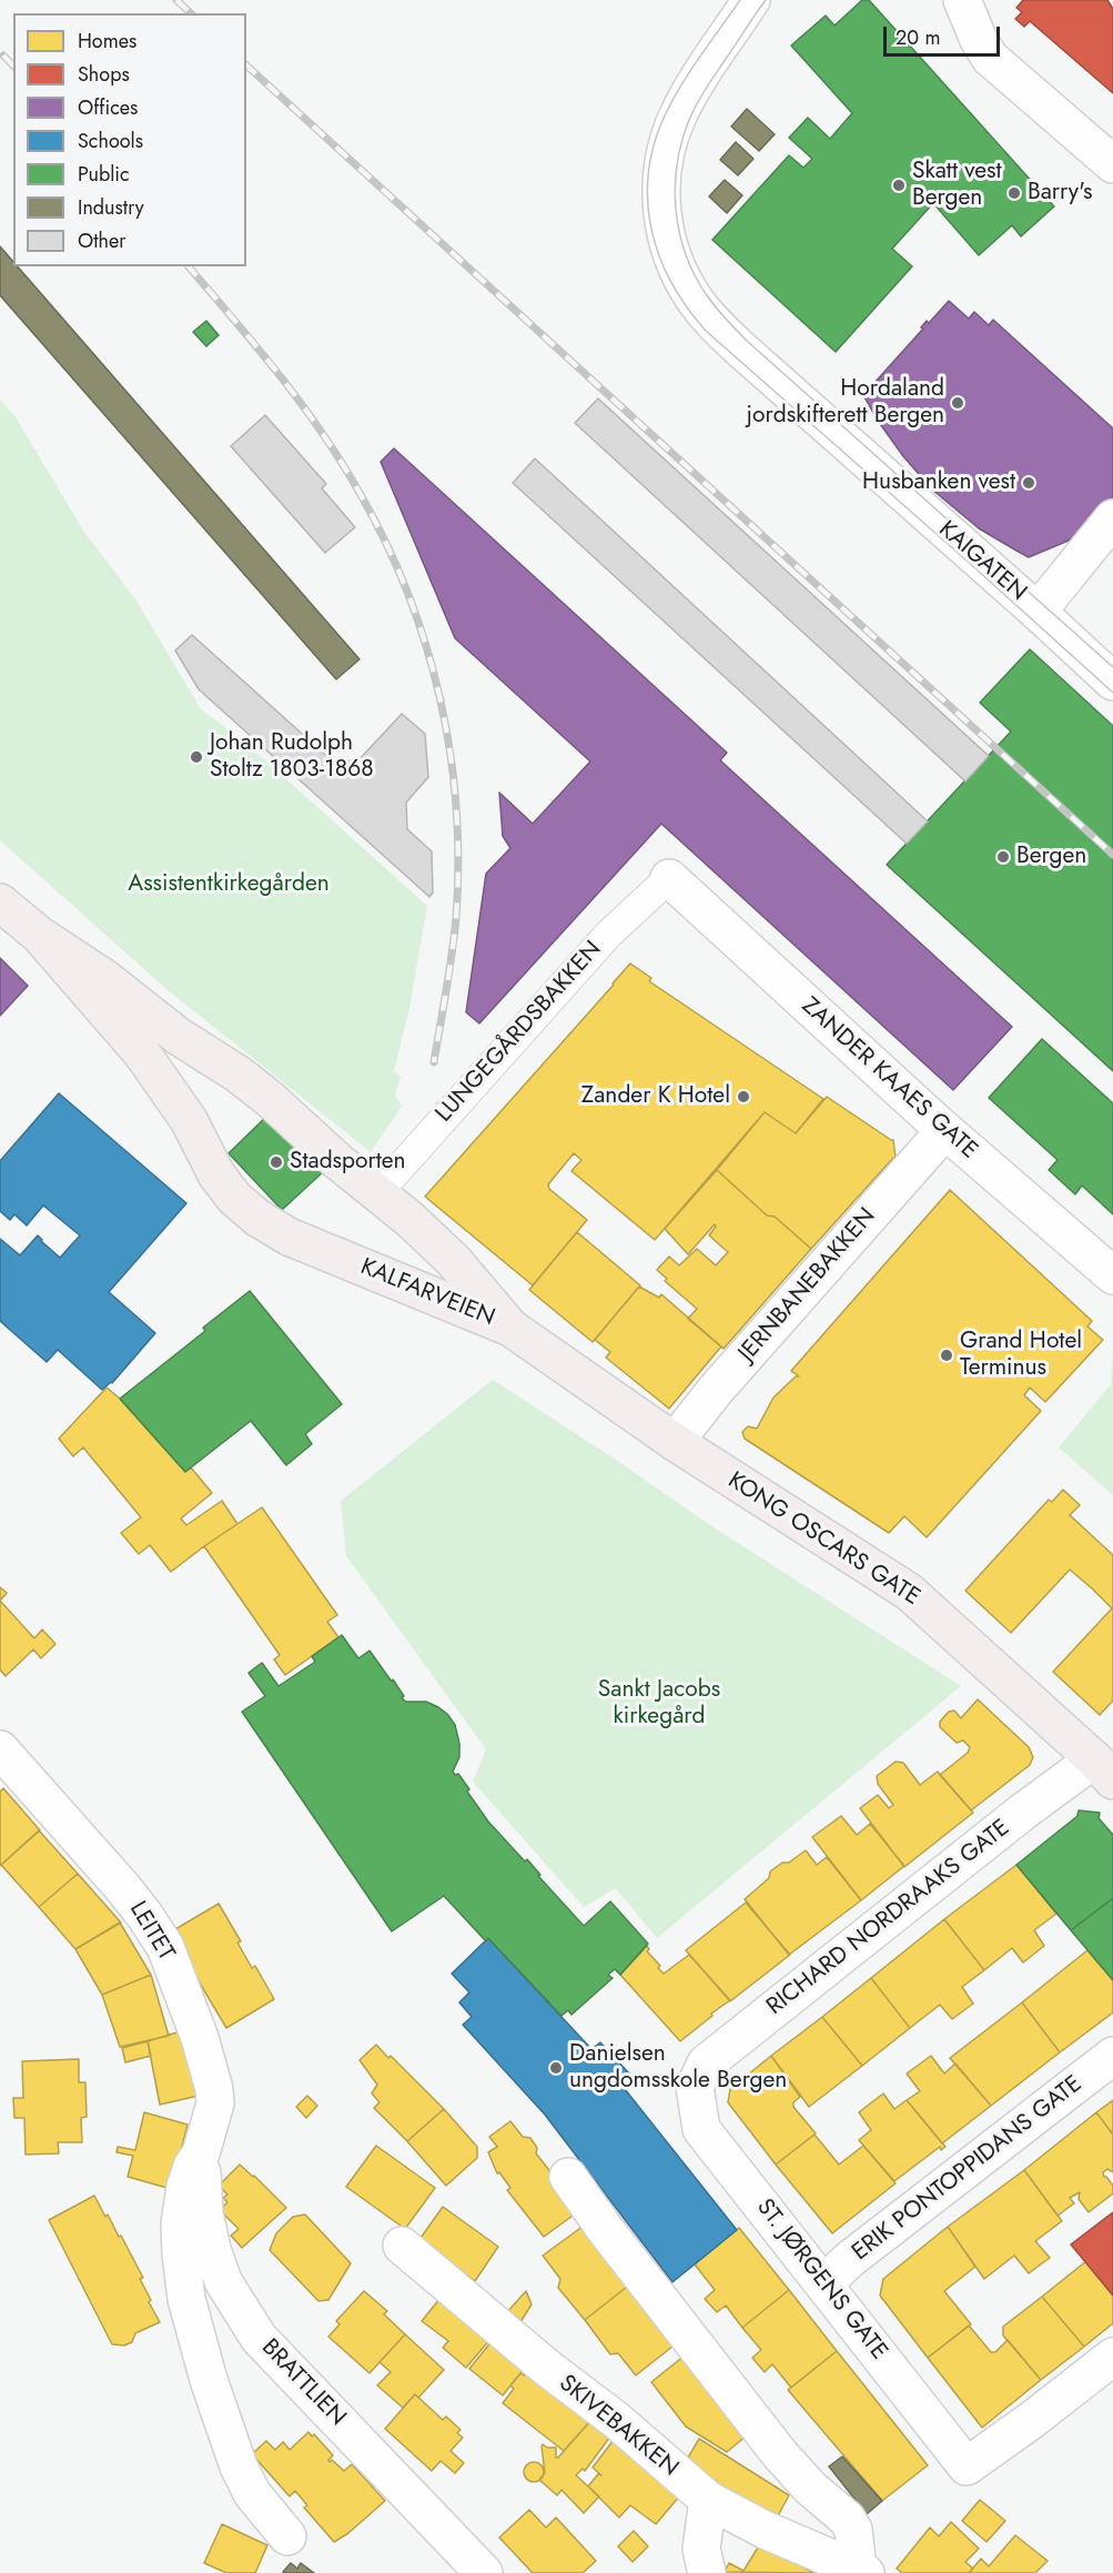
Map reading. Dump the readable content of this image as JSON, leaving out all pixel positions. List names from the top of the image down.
{
  "streets": {
    "main road": ["KALFARVEIEN", "KONG OSCARS GATE"],
    "street": [
      "KAIGATEN",
      "LUNGEGÅRDSBAKKEN",
      "ZANDER KAAES GATE",
      "JERNBANEBAKKEN",
      "RICHARD NORDRAAKS GATE",
      "LEITET",
      "ERIK PONTOPPIDANS GATE",
      "ST. JØRGENS GATE",
      "BRATTLIEN",
      "SKIVEBAKKEN"
    ]
  },
  "crossings": [
    ["LUNGEGÅRDSBAKKEN", "ZANDER KAAES GATE"],
    ["LUNGEGÅRDSBAKKEN", "KALFARVEIEN"],
    ["ZANDER KAAES GATE", "JERNBANEBAKKEN"],
    ["JERNBANEBAKKEN", "KONG OSCARS GATE"],
    ["KALFARVEIEN", "KONG OSCARS GATE"],
    ["KONG OSCARS GATE", "RICHARD NORDRAAKS GATE"],
    ["RICHARD NORDRAAKS GATE", "ST. JØRGENS GATE"],
    ["LEITET", "BRATTLIEN"],
    ["ERIK PONTOPPIDANS GATE", "ST. JØRGENS GATE"]
  ],
  "parks": ["Assistentkirkegården", "Sankt Jacobs kirkegård"],
  "places": [
    "Skatt vest Bergen",
    "Barry's",
    "Hordaland jordskifterett Bergen",
    "Husbanken vest",
    "Johan Rudolph Stoltz 1803-1868",
    "Bergen",
    "Zander K Hotel",
    "Stadsporten",
    "Grand Hotel Terminus",
    "Danielsen ungdomsskole Bergen"
  ],
  "legend": [
    "Homes",
    "Shops",
    "Offices",
    "Schools",
    "Public",
    "Industry",
    "Other"
  ],
  "scale_bar": "20 m"
}
